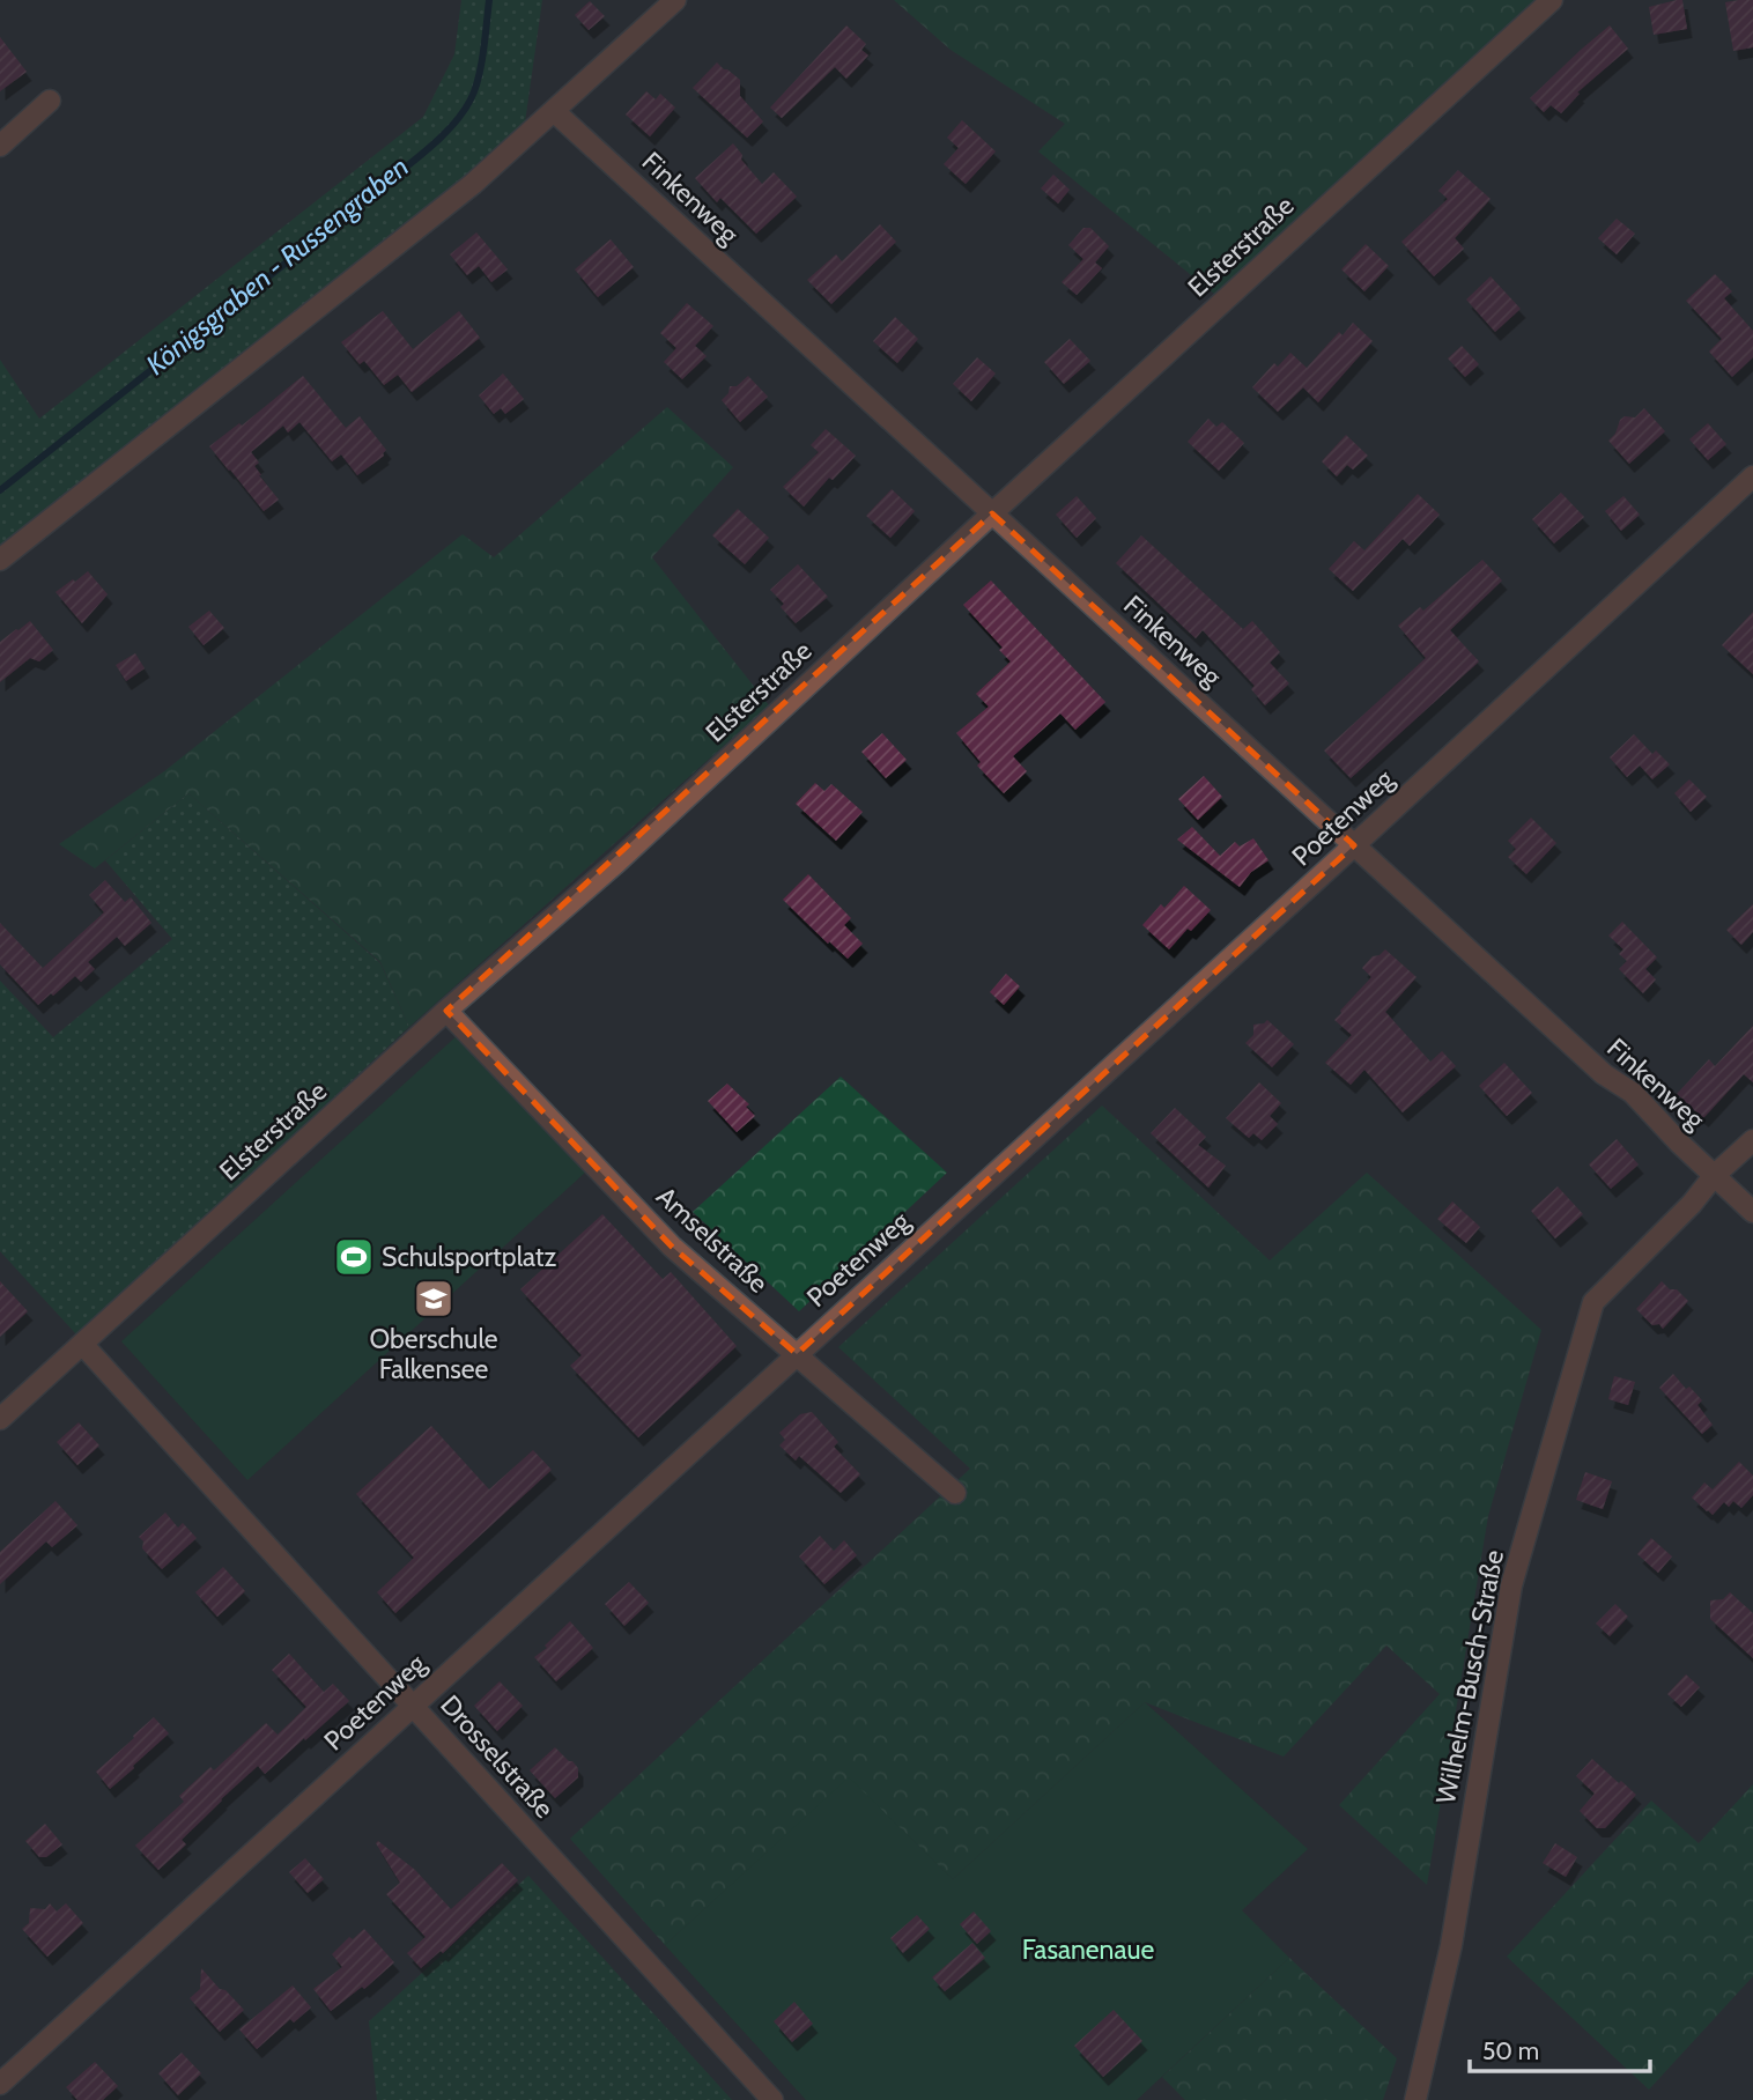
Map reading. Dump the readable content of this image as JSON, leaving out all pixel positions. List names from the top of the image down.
{
  "streets": {
    "street": [
      "Finkenweg",
      "Elsterstraße",
      "Poetenweg",
      "Amselstraße",
      "Wilhelm-Busch-Straße",
      "Drosselstraße"
    ]
  },
  "crossings": [
    ["Finkenweg", "Elsterstraße"],
    ["Finkenweg", "Poetenweg"],
    ["Finkenweg", "Wilhelm-Busch-Straße"],
    ["Elsterstraße", "Amselstraße"],
    ["Elsterstraße", "Drosselstraße"],
    ["Poetenweg", "Amselstraße"],
    ["Poetenweg", "Drosselstraße"]
  ],
  "water": ["Königsgraben - Russengraben"],
  "parks": ["Fasanenaue"],
  "places": {
    "sports": ["Schulsportplatz"],
    "school or university": ["Oberschule Falkensee"]
  },
  "scale_bar": "50 m"
}
